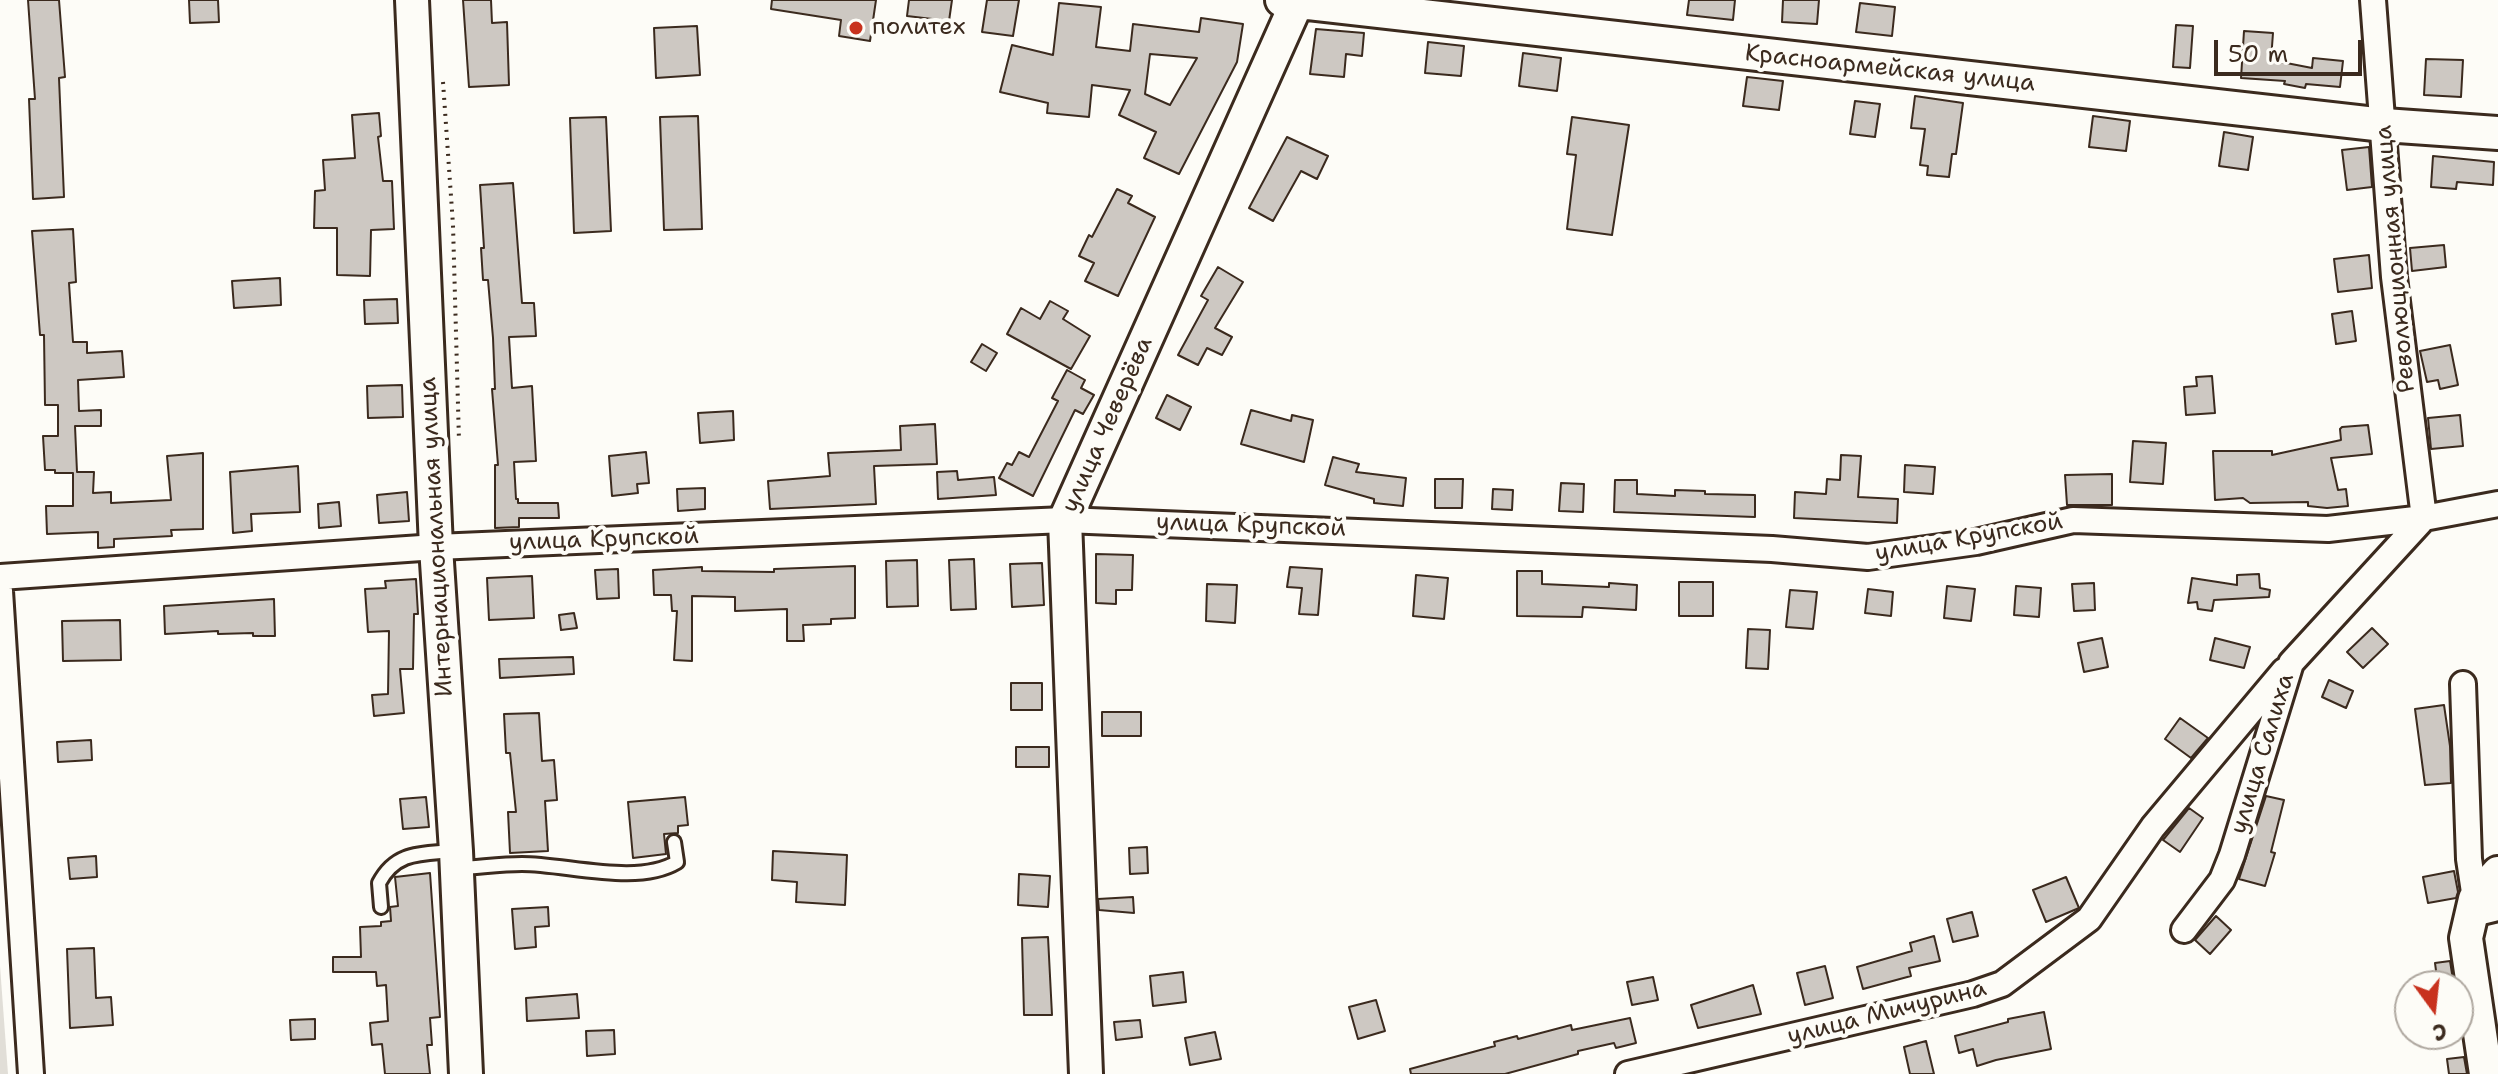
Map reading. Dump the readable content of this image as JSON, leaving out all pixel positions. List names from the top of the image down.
{
  "streets": {
    "main road": ["Красноармейская улица", "улица Чеверёва", "Интернациональная улица"],
    "street": [
      "Революционная улица",
      "улица Крупской",
      "улица Салиха",
      "улица Мичурина"
    ]
  },
  "crossings": [
    ["Красноармейская улица", "Революционная улица"],
    ["Красноармейская улица", "улица Чеверёва"],
    ["Революционная улица", "улица Крупской"],
    ["Революционная улица", "улица Салиха"],
    ["улица Чеверёва", "улица Крупской"],
    ["улица Крупской", "Интернациональная улица"],
    ["улица Крупской", "улица Салиха"],
    ["улица Салиха", "улица Мичурина"]
  ],
  "places": ["политех"],
  "scale_bar": "50 m",
  "north": "bottom"
}
